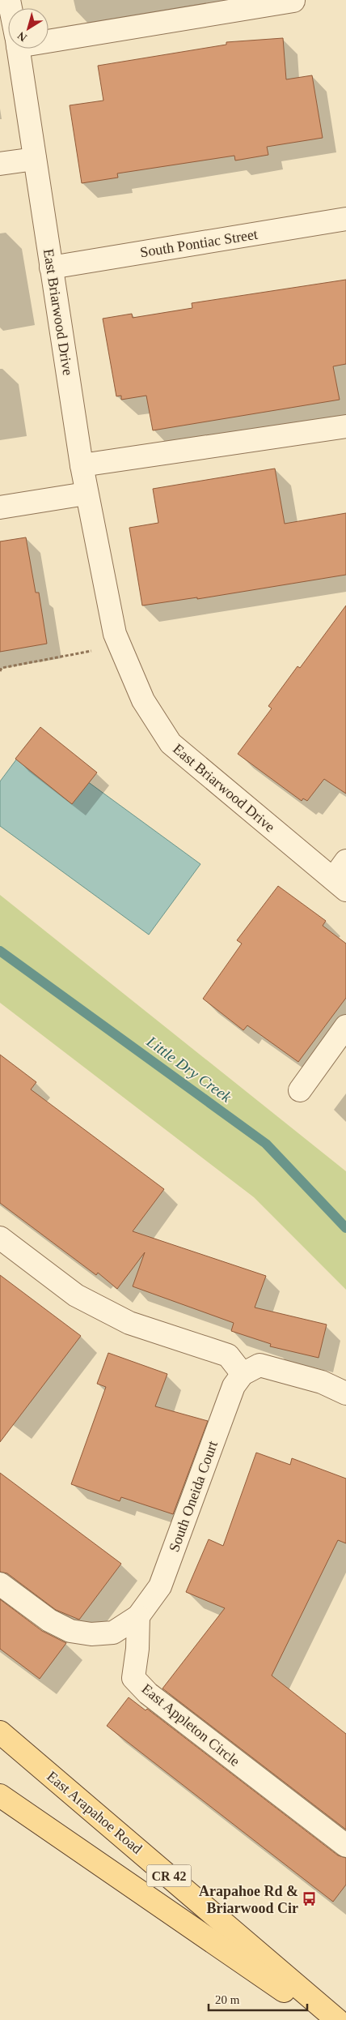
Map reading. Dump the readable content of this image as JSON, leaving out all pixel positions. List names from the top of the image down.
{
  "streets": {
    "main road": ["East Arapahoe Road", "CR 42"],
    "street": [
      "South Pontiac Street",
      "East Briarwood Drive",
      "South Oneida Court",
      "East Appleton Circle"
    ]
  },
  "crossings": [
    ["South Pontiac Street", "East Briarwood Drive"],
    ["South Oneida Court", "East Appleton Circle"]
  ],
  "water": ["Little Dry Creek"],
  "places": {
    "bus stop": ["Arapahoe Rd & Briarwood Cir"]
  },
  "scale_bar": "20 m",
  "north": "bottom left"
}
